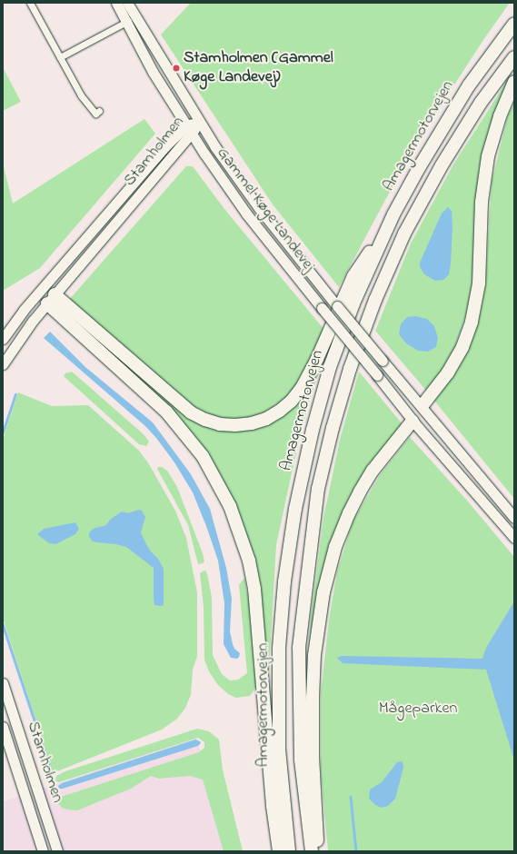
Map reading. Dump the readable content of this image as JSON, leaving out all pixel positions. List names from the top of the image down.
{
  "streets": {
    "highway": ["Amagermotorvejen"],
    "main road": ["Stamholmen", "Gammel Køge Landevej"]
  },
  "crossings": [
    ["Stamholmen", "Gammel Køge Landevej"]
  ],
  "parks": ["Mågeparken"],
  "places": ["Stamholmen (Gammel Køge Landevej)"]
}
